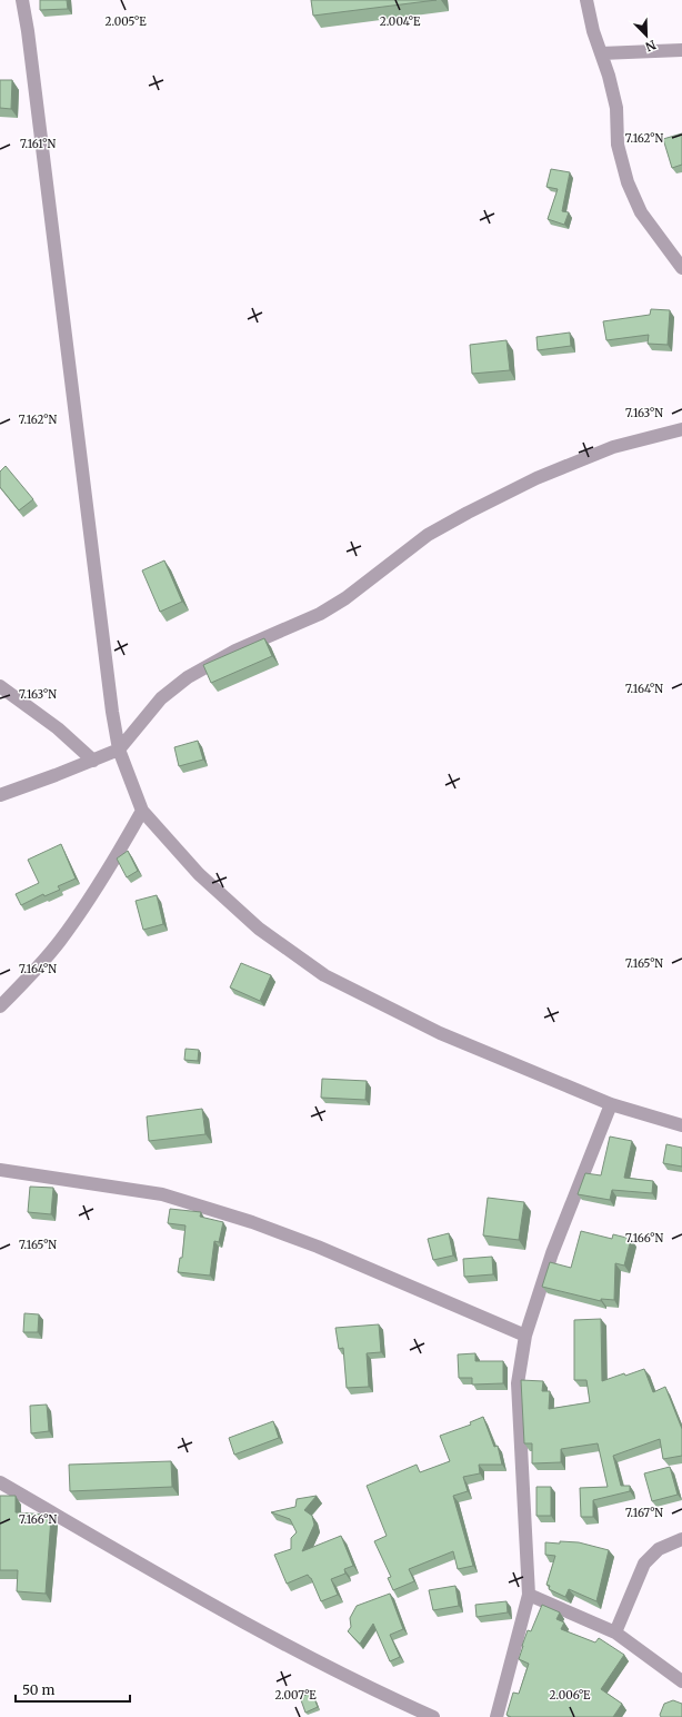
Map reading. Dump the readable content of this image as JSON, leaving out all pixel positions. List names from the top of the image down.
{
  "scale_bar": "50 m",
  "north": "bottom right",
  "coordinates": [
    "2.005°E",
    "2.004°E",
    "7.162°N",
    "7.161°N",
    "7.163°N",
    "7.164°N",
    "7.165°N",
    "7.166°N",
    "7.167°N",
    "2.007°E",
    "2.006°E"
  ]
}
